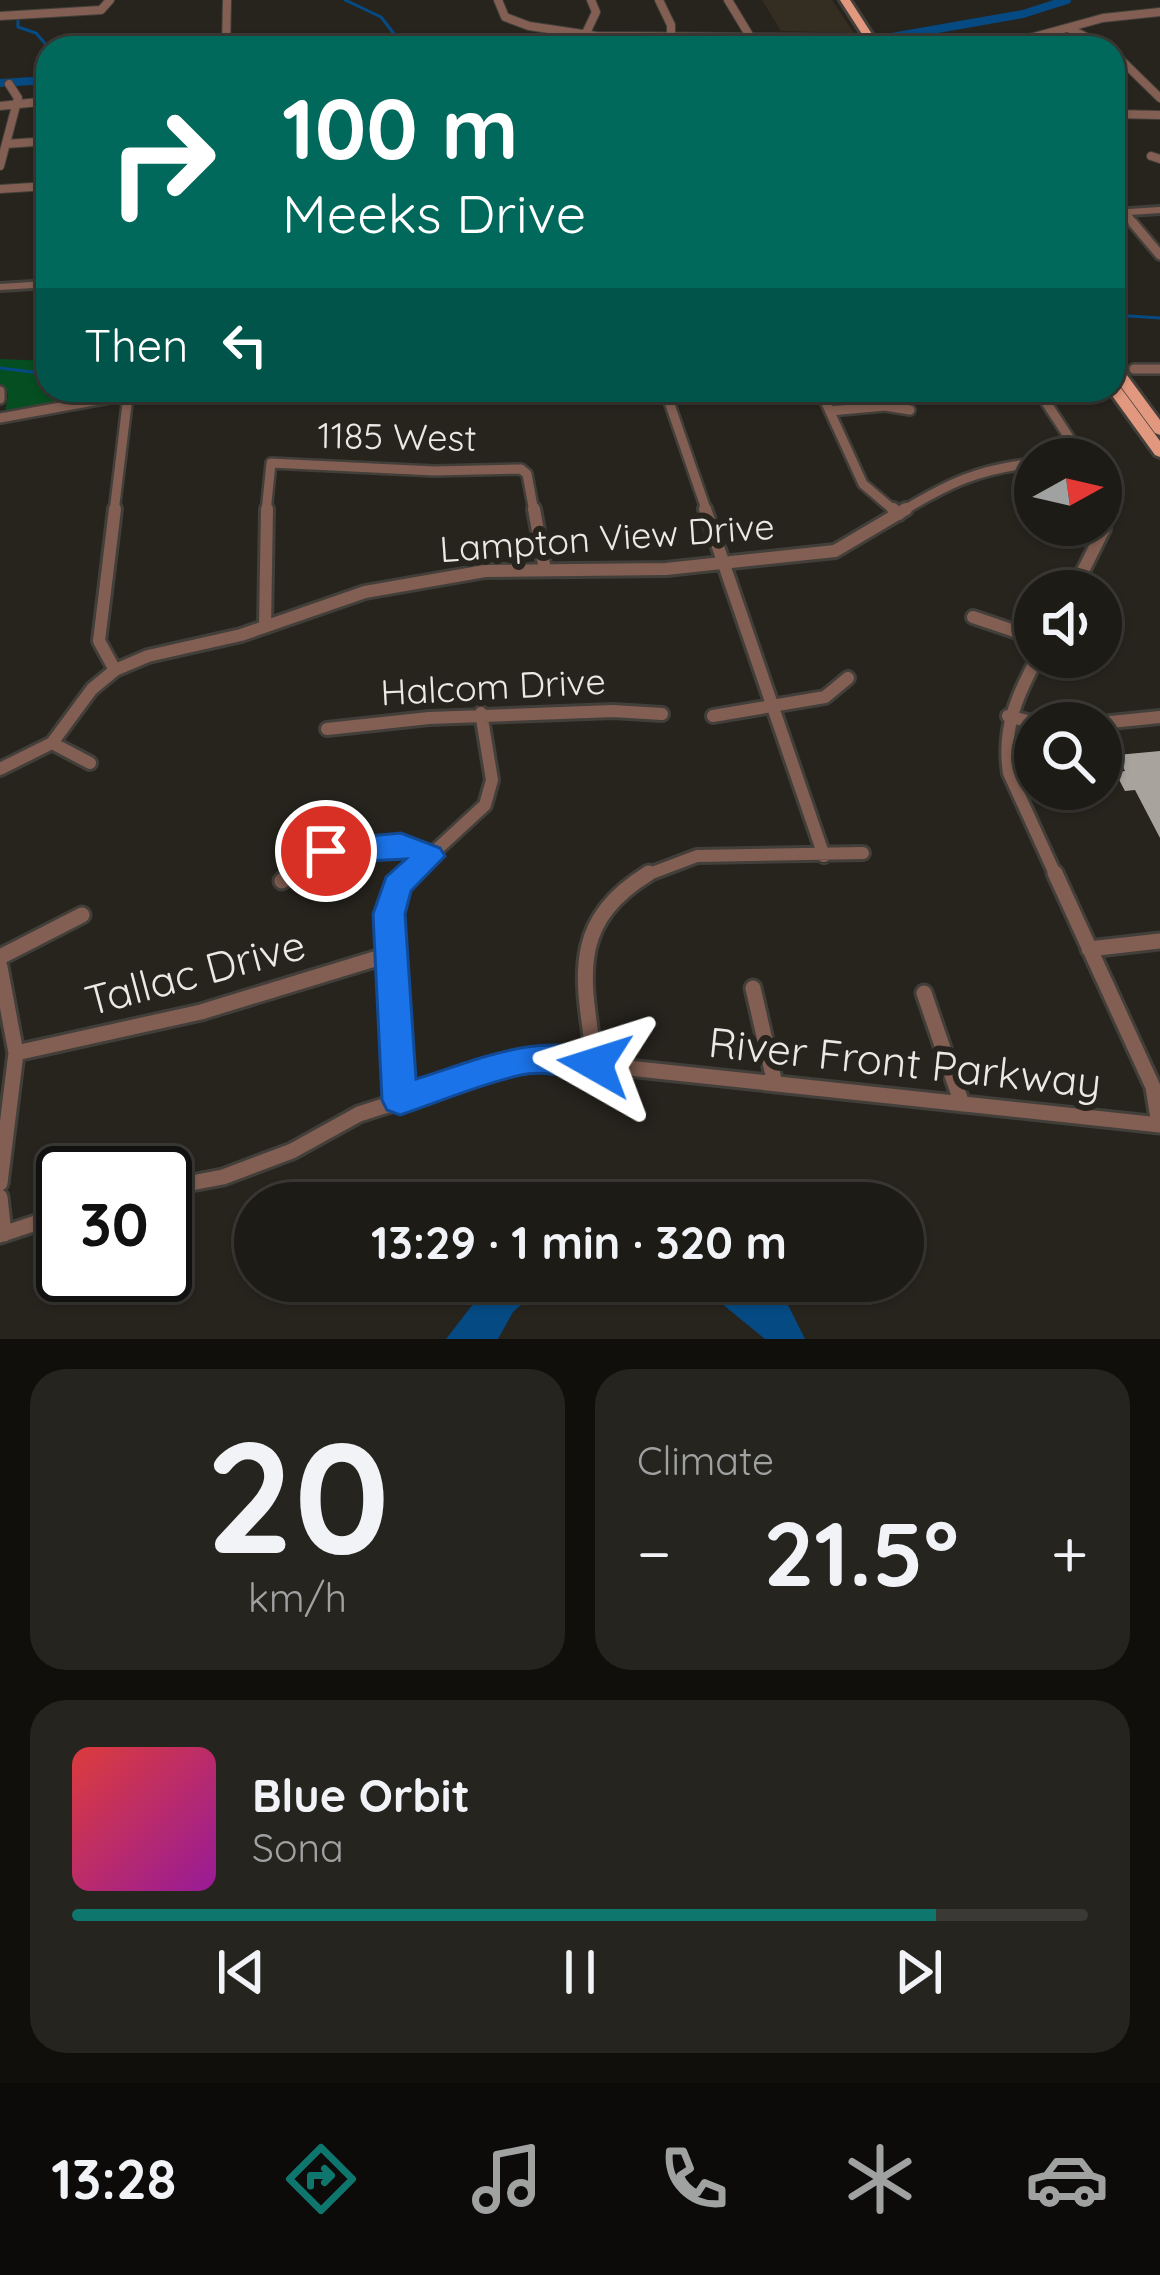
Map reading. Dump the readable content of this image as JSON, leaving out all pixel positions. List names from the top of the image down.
{
  "streets": {
    "street": [
      "1185 West",
      "Lampton View Drive",
      "Halcom Drive",
      "Tallac Drive",
      "River Front Parkway"
    ]
  },
  "crossings": [
    ["1185 West", "Lampton View Drive"]
  ],
  "north": "right",
  "page": {
    "turn": ["100 m", "Meeks Drive"],
    "then": "Then",
    "limit": "30",
    "trip": "13:29 · 1 min · 320 m",
    "tile": [
      ["20", "km/h"],
      "Climate"
    ],
    "heat": ["−", "21.5°", "+"],
    "song": ["Blue Orbit", "Sona"],
    "tabs": "13:28"
  }
}
